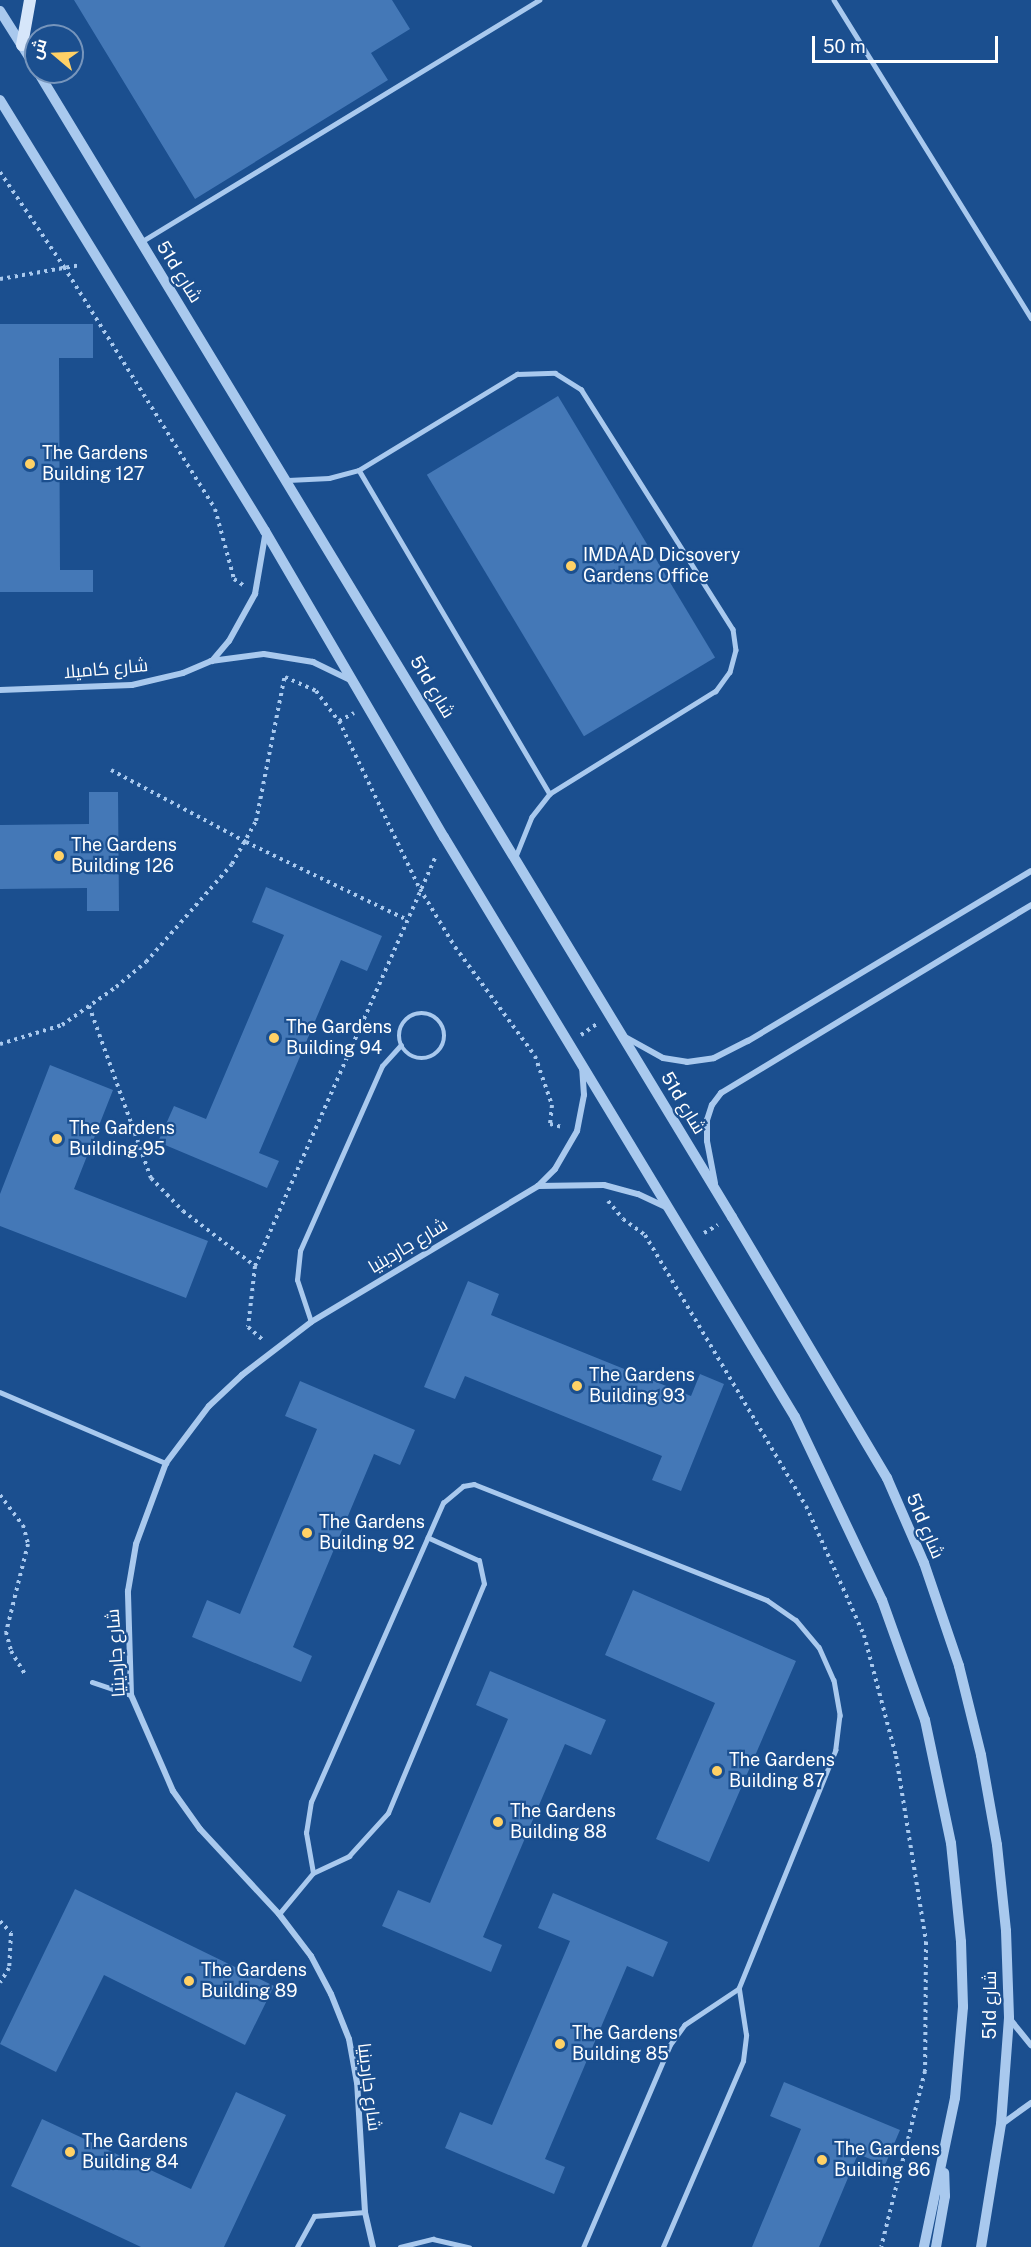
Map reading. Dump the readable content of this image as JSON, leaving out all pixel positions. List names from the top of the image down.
{
  "streets": {
    "street": ["51d شارع", "شارع كاميلا", "شارع جاردينيا"]
  },
  "crossings": [
    ["51d شارع", "شارع كاميلا"],
    ["51d شارع", "شارع جاردينيا"]
  ],
  "places": [
    "The Gardens Building 127",
    "IMDAAD Dicsovery Gardens Office",
    "The Gardens Building 126",
    "The Gardens Building 94",
    "The Gardens Building 95",
    "The Gardens Building 93",
    "The Gardens Building 92",
    "The Gardens Building 87",
    "The Gardens Building 88",
    "The Gardens Building 89",
    "The Gardens Building 85",
    "The Gardens Building 84",
    "The Gardens Building 86"
  ],
  "scale_bar": "50 m",
  "north": "left"
}
